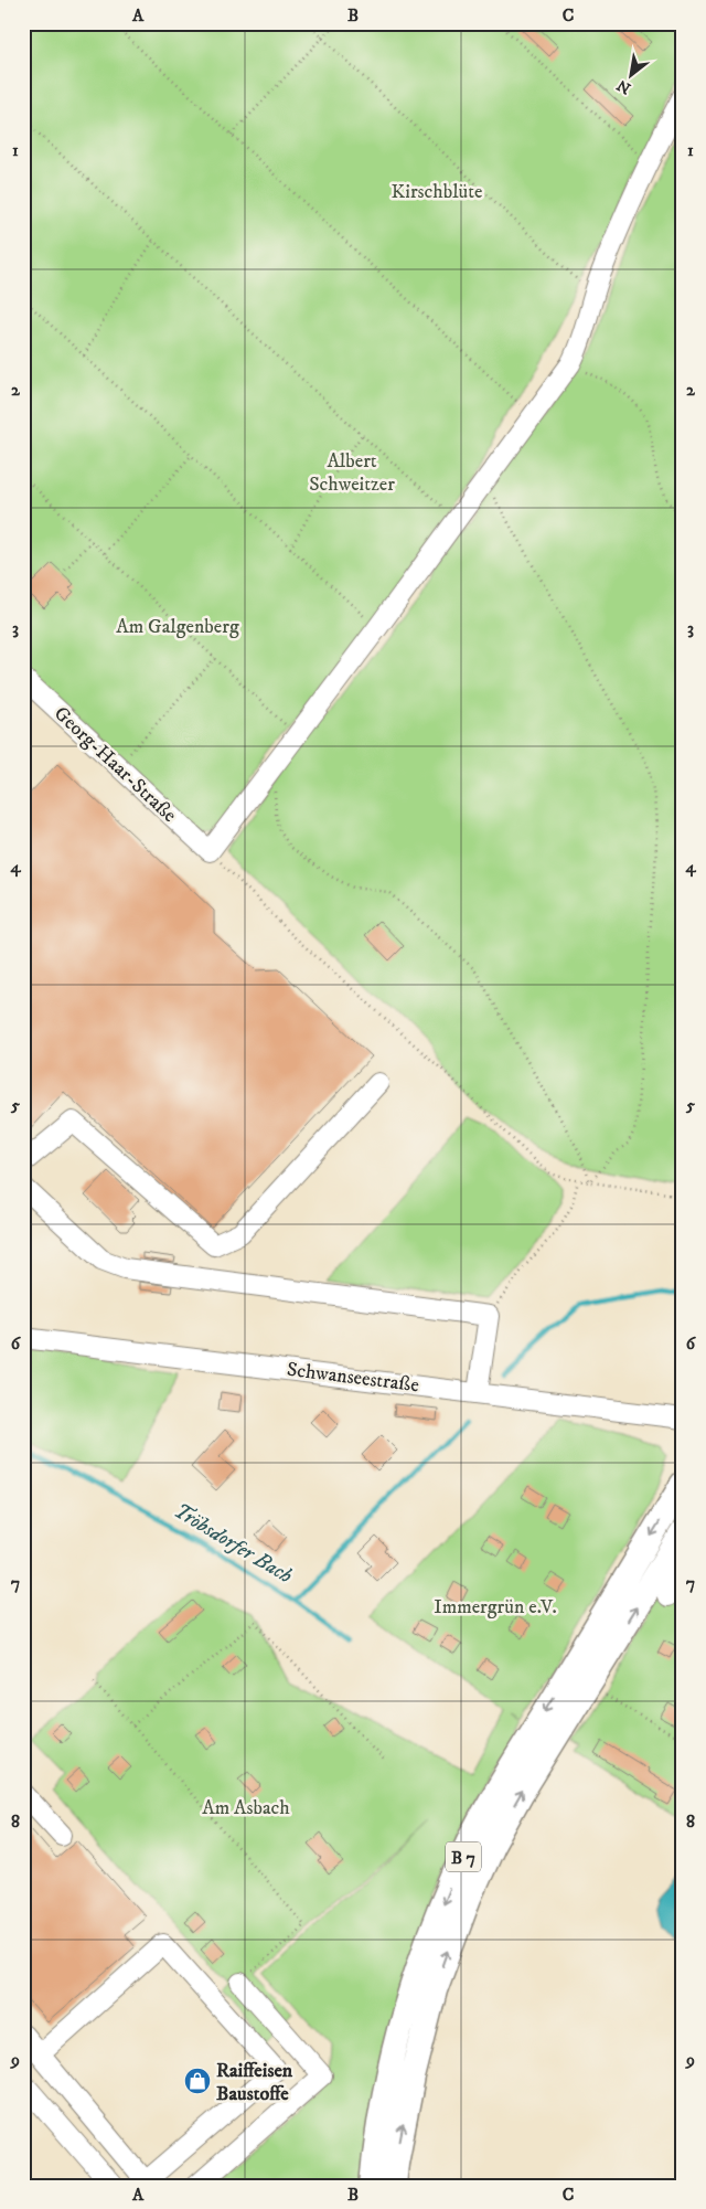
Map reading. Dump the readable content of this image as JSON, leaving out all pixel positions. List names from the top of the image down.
{
  "streets": {
    "main road": ["B 7"],
    "street": ["Georg-Haar-Straße", "Schwanseestraße"]
  },
  "water": ["Tröbsdorfer Bach"],
  "parks": [
    "Kirschblüte",
    "Albert Schweitzer",
    "Am Galgenberg",
    "Immergrün e.V.",
    "Am Asbach"
  ],
  "places": {
    "shop": ["Raiffeisen Baustoffe"]
  },
  "north": "bottom left",
  "grid": {
    "columns": ["A", "B", "C"],
    "rows": [
      "1",
      "2",
      "3",
      "4",
      "5",
      "6",
      "7",
      "8",
      "9"
    ]
  }
}
